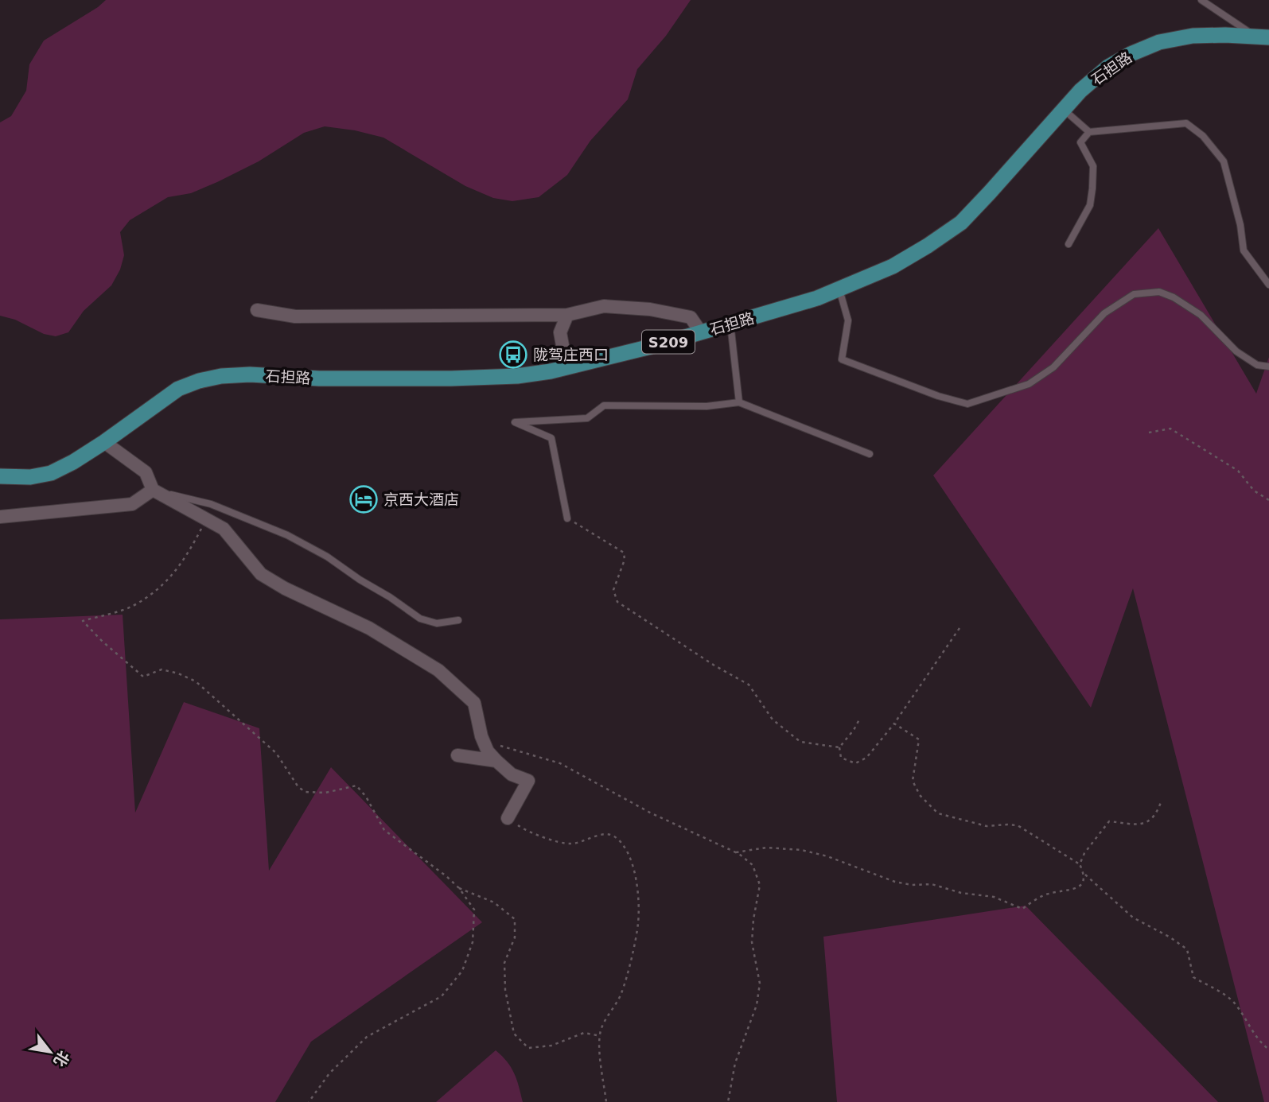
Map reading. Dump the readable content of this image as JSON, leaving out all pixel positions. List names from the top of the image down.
{
  "streets": {
    "main road": ["石担路", "S209"]
  },
  "places": {
    "bus stop": ["陇驾庄西口"],
    "hotel": ["京西大酒店"]
  },
  "north": "bottom right"
}
